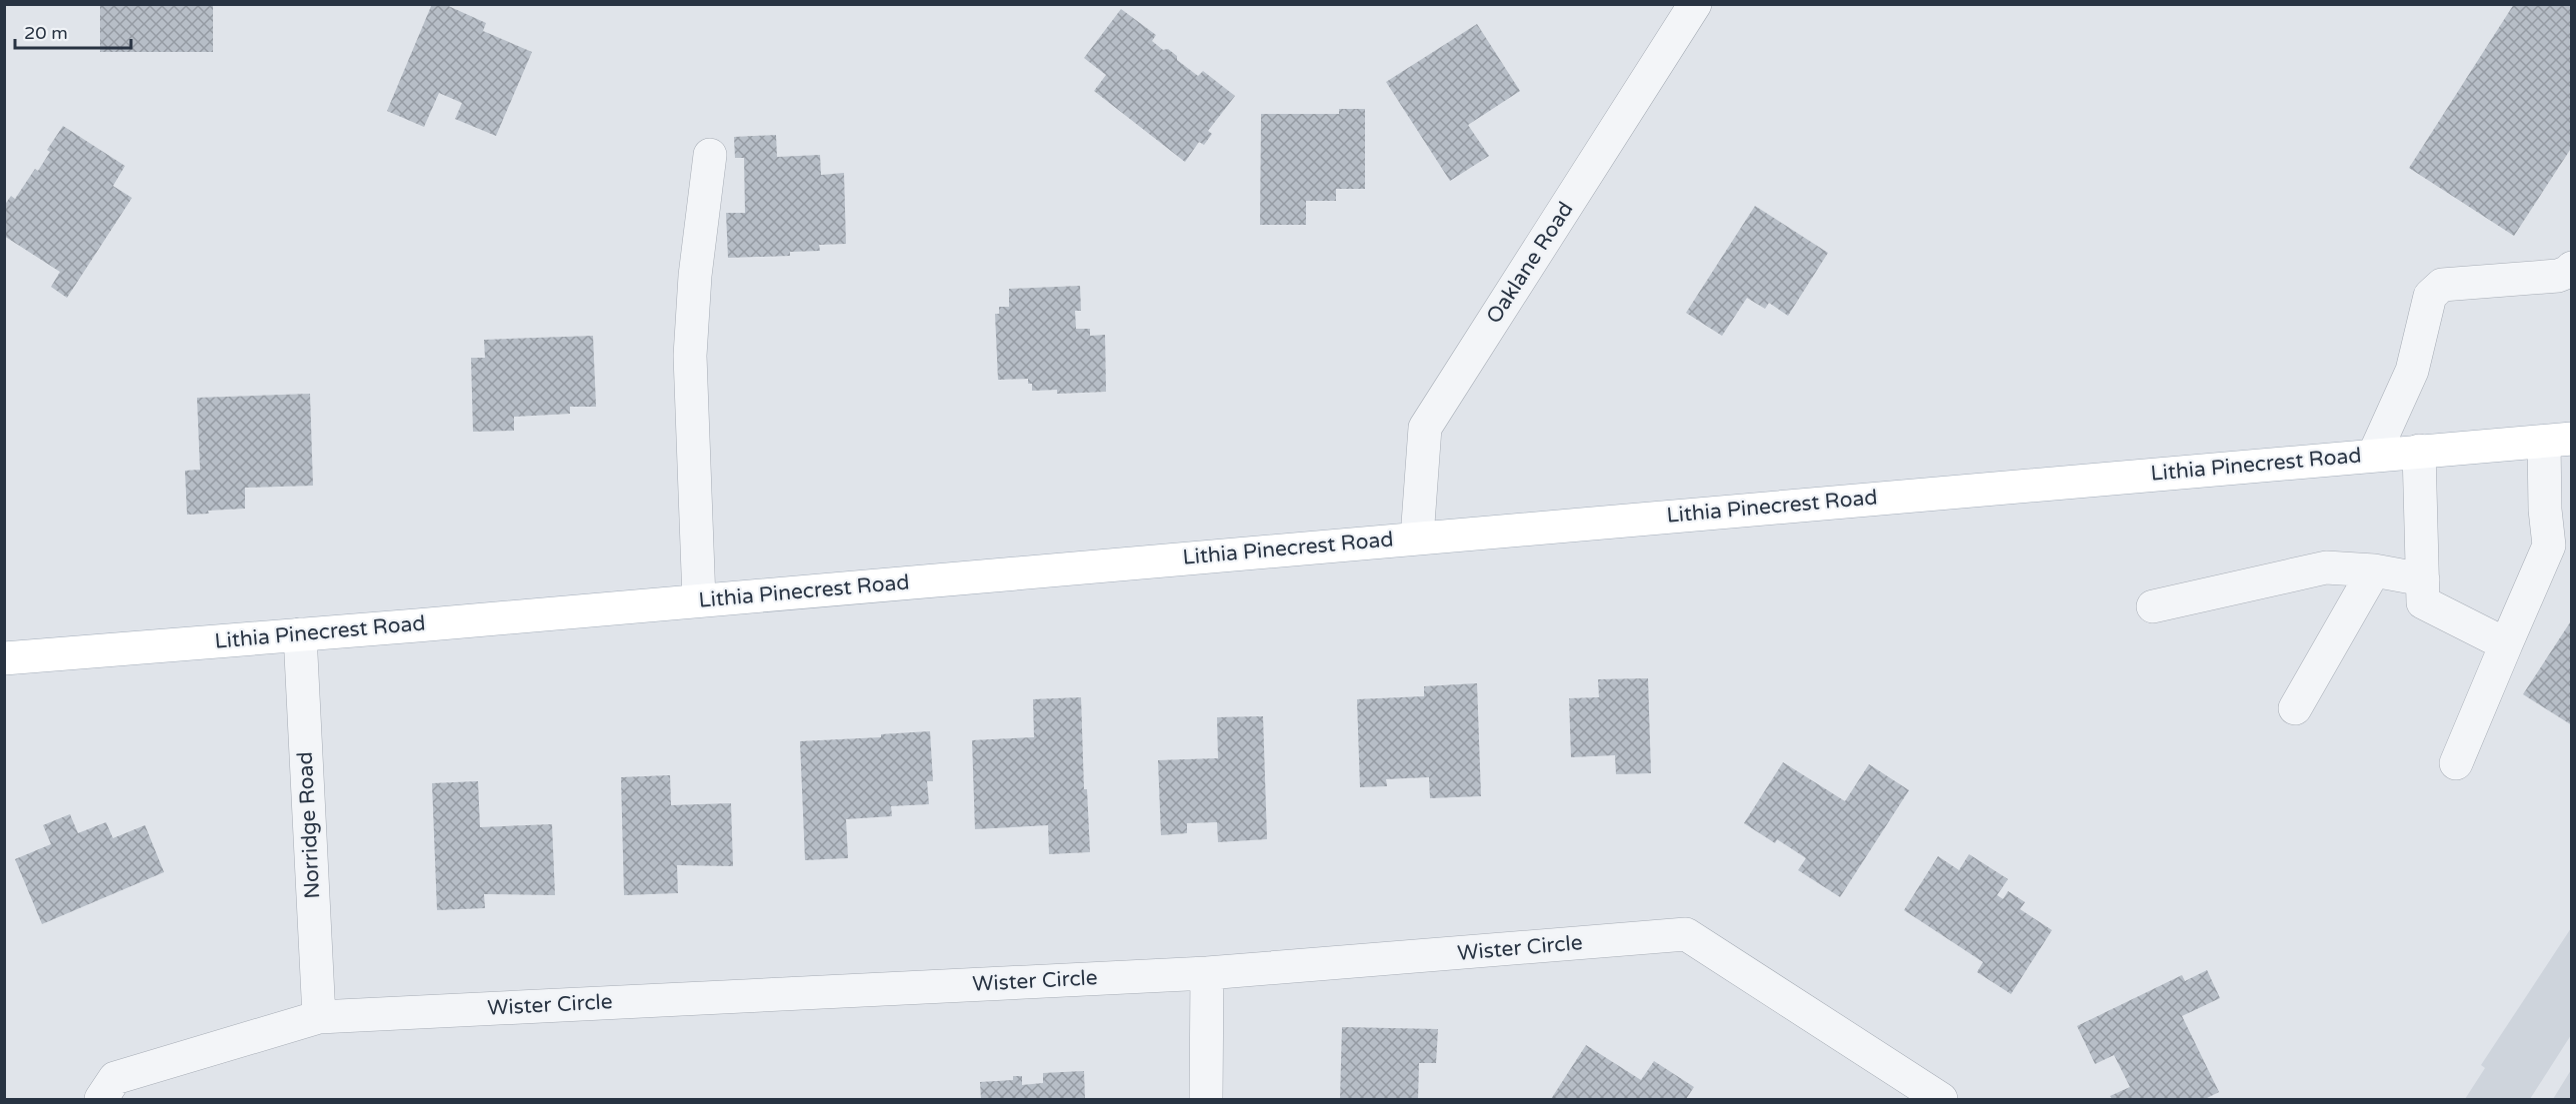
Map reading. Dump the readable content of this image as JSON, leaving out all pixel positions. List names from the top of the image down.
{
  "streets": {
    "main road": ["Lithia Pinecrest Road"],
    "street": ["Oaklane Road", "Norridge Road", "Wister Circle"]
  },
  "crossings": [
    ["Oaklane Road", "Lithia Pinecrest Road"],
    ["Lithia Pinecrest Road", "Norridge Road"],
    ["Norridge Road", "Wister Circle"]
  ],
  "scale_bar": "20 m"
}
